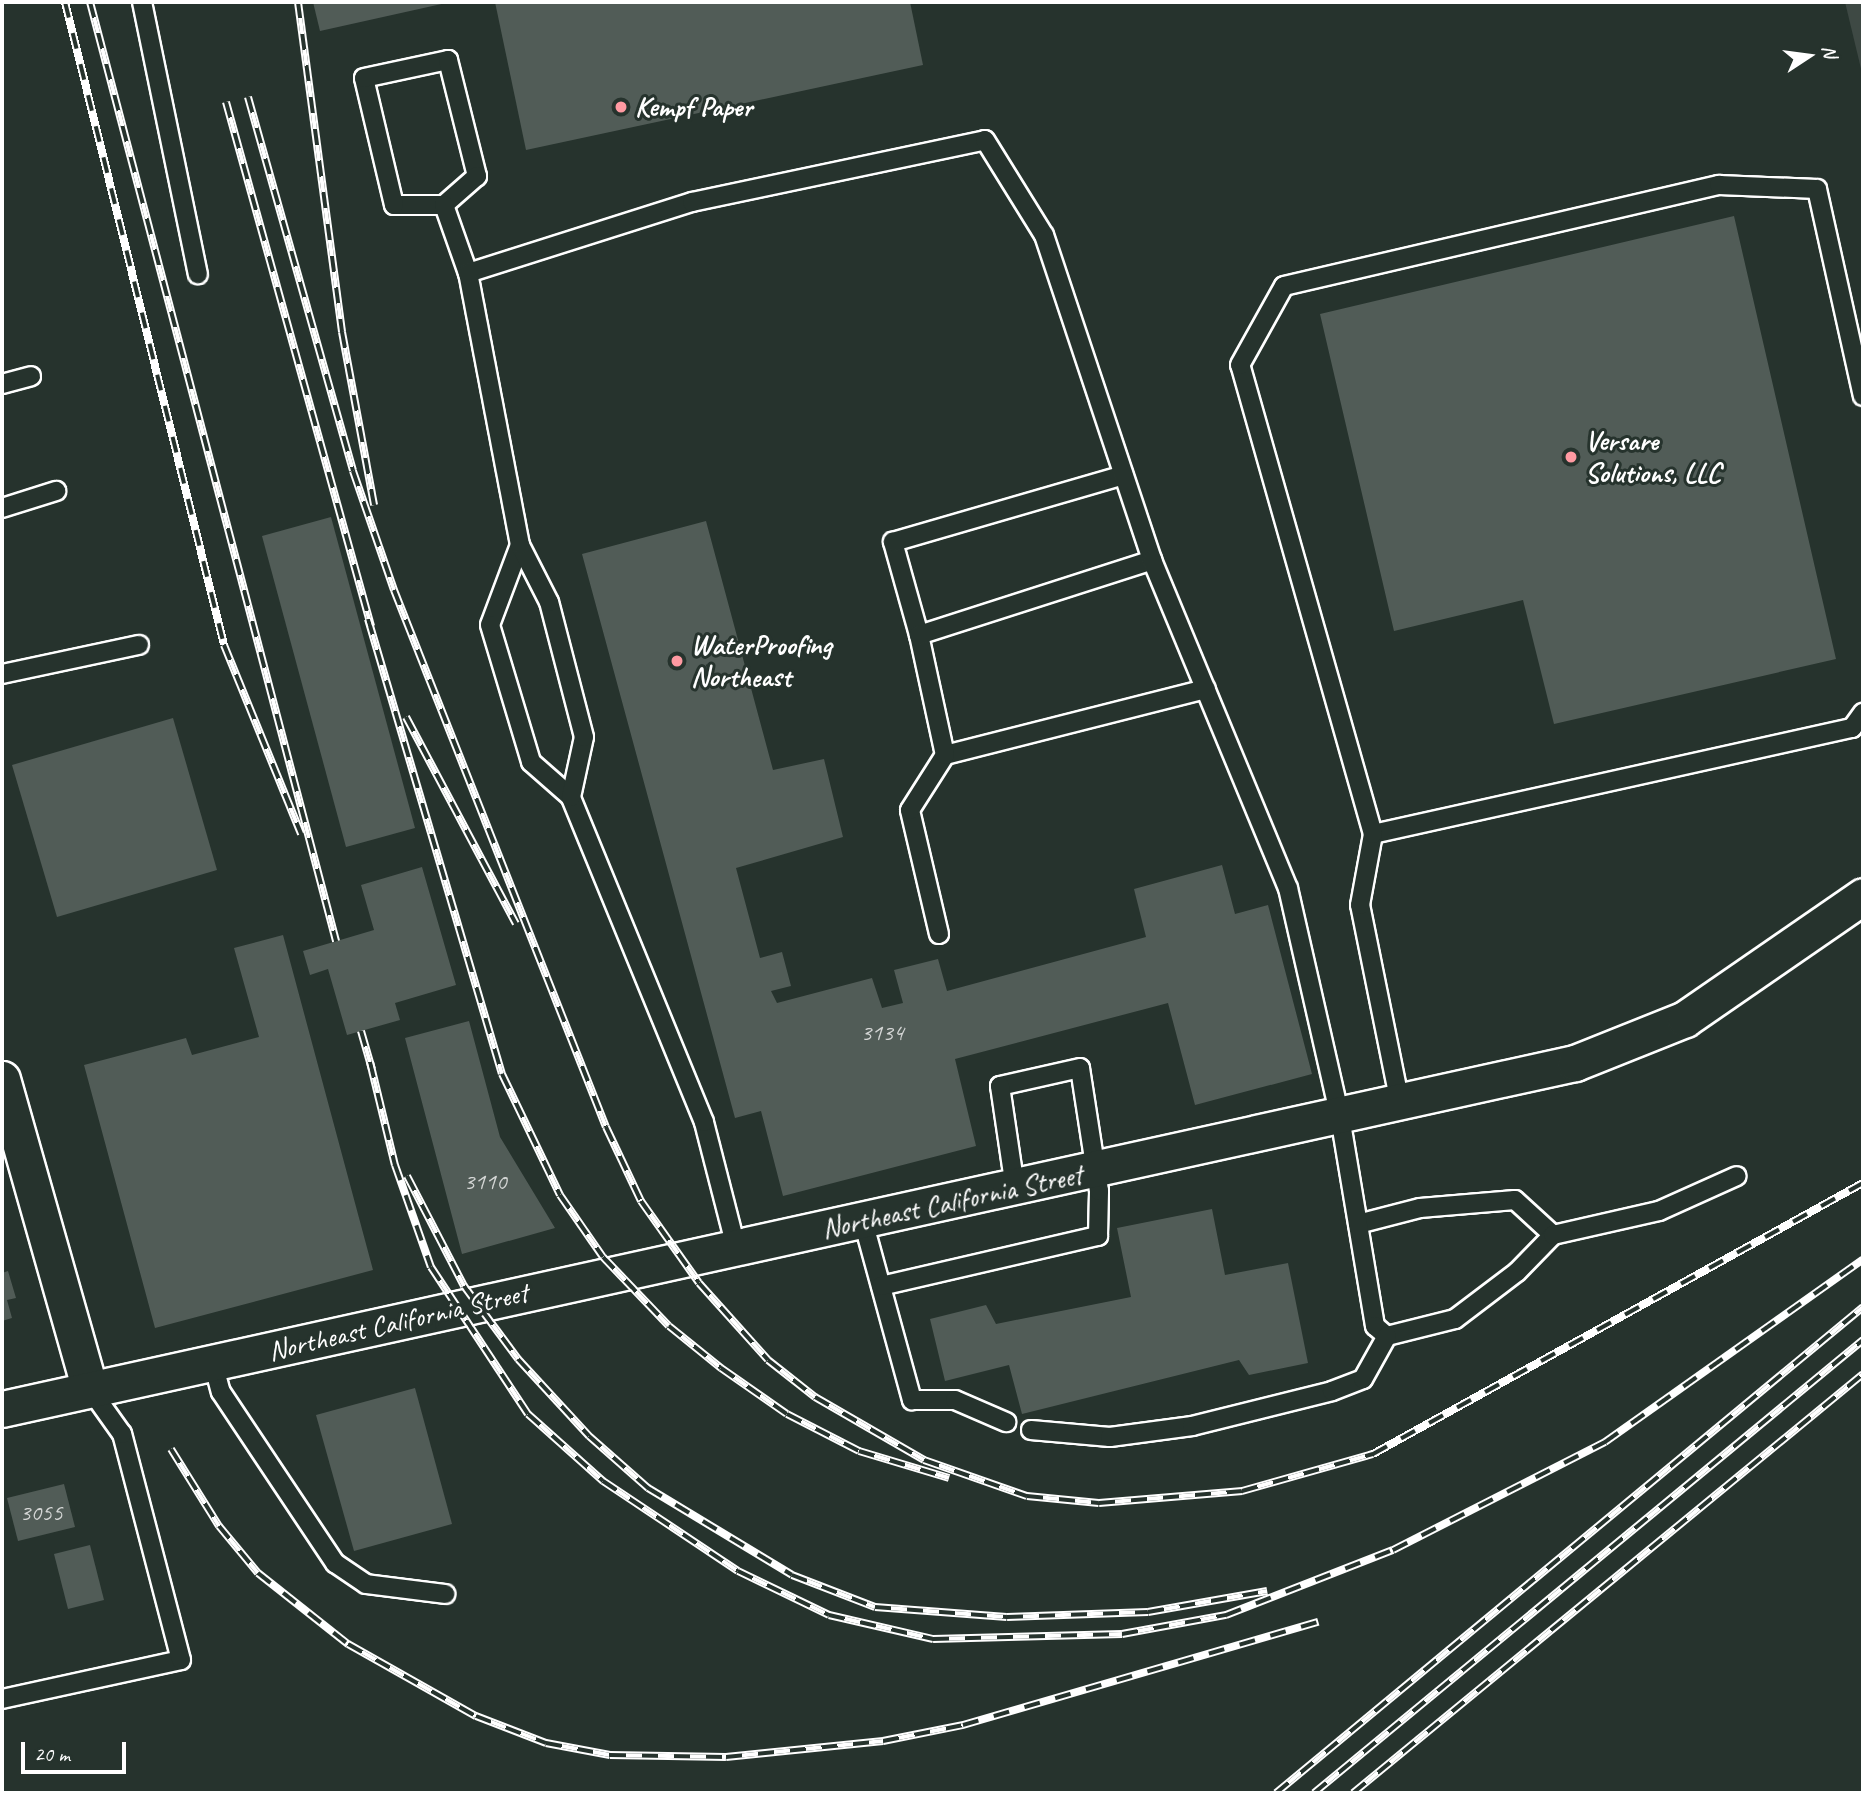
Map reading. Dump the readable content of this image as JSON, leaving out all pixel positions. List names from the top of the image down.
{
  "streets": {
    "street": ["Northeast California Street"]
  },
  "places": ["Kempf Paper", "Versare Solutions, LLC", "WaterProofing Northeast"],
  "house_numbers": ["3134", "3110", "3055"],
  "scale_bar": "20 m",
  "north": "right"
}
